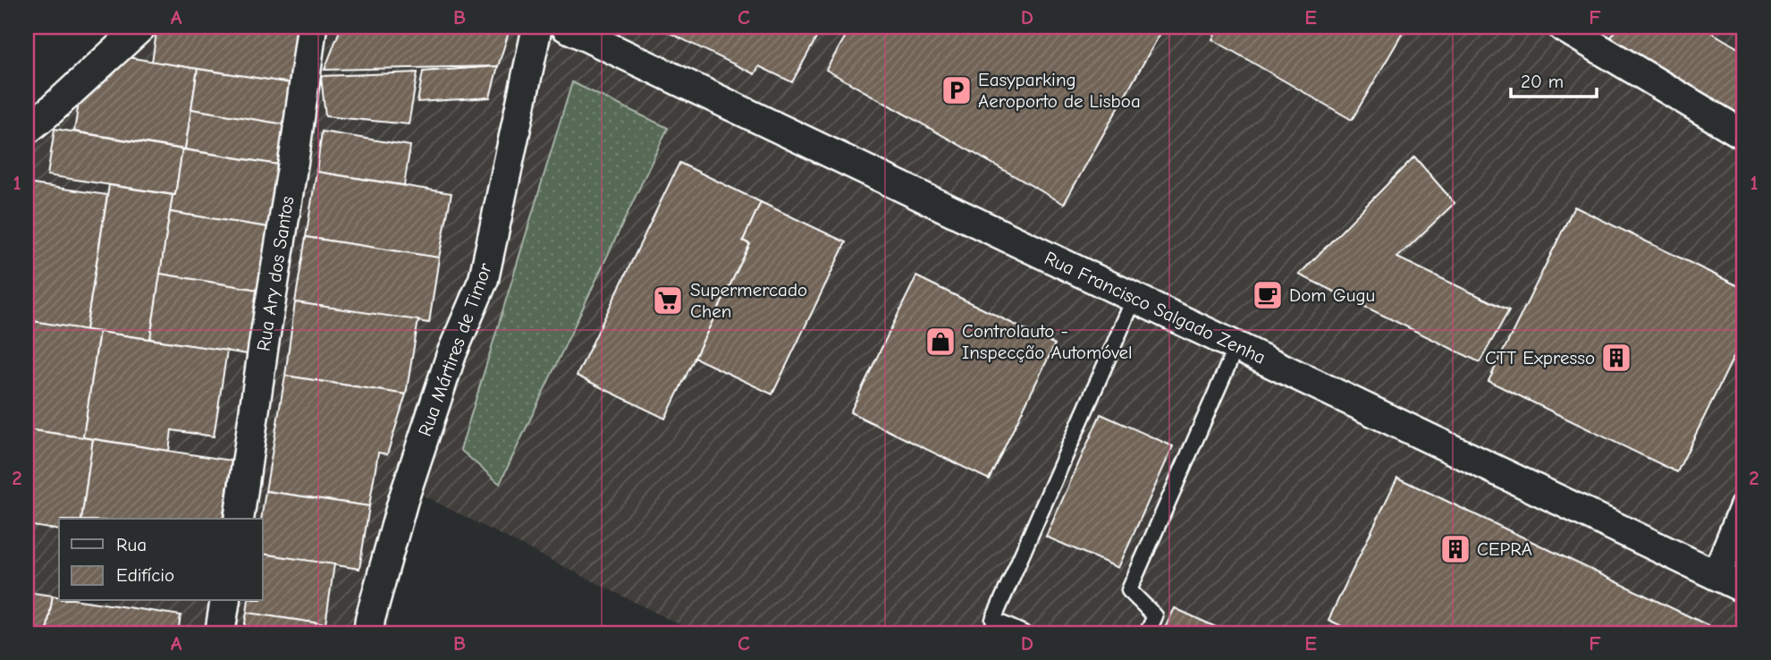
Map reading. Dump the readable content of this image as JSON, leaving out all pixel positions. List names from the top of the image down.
{
  "streets": {
    "street": ["Rua Ary dos Santos", "Rua Francisco Salgado Zenha", "Rua Mártires de Timor"]
  },
  "places": {
    "parking": ["Easyparking Aeroporto de Lisboa"],
    "cafe": ["Dom Gugu"],
    "supermarket": ["Supermercado Chen"],
    "shop": ["Controlauto - Inspecção Automóvel"],
    "building": ["CTT Expresso", "CEPRA"]
  },
  "legend": ["Rua", "Edifício"],
  "scale_bar": "20 m",
  "grid": {
    "columns": [
      "A",
      "B",
      "C",
      "D",
      "E",
      "F"
    ],
    "rows": ["1", "2"]
  }
}
